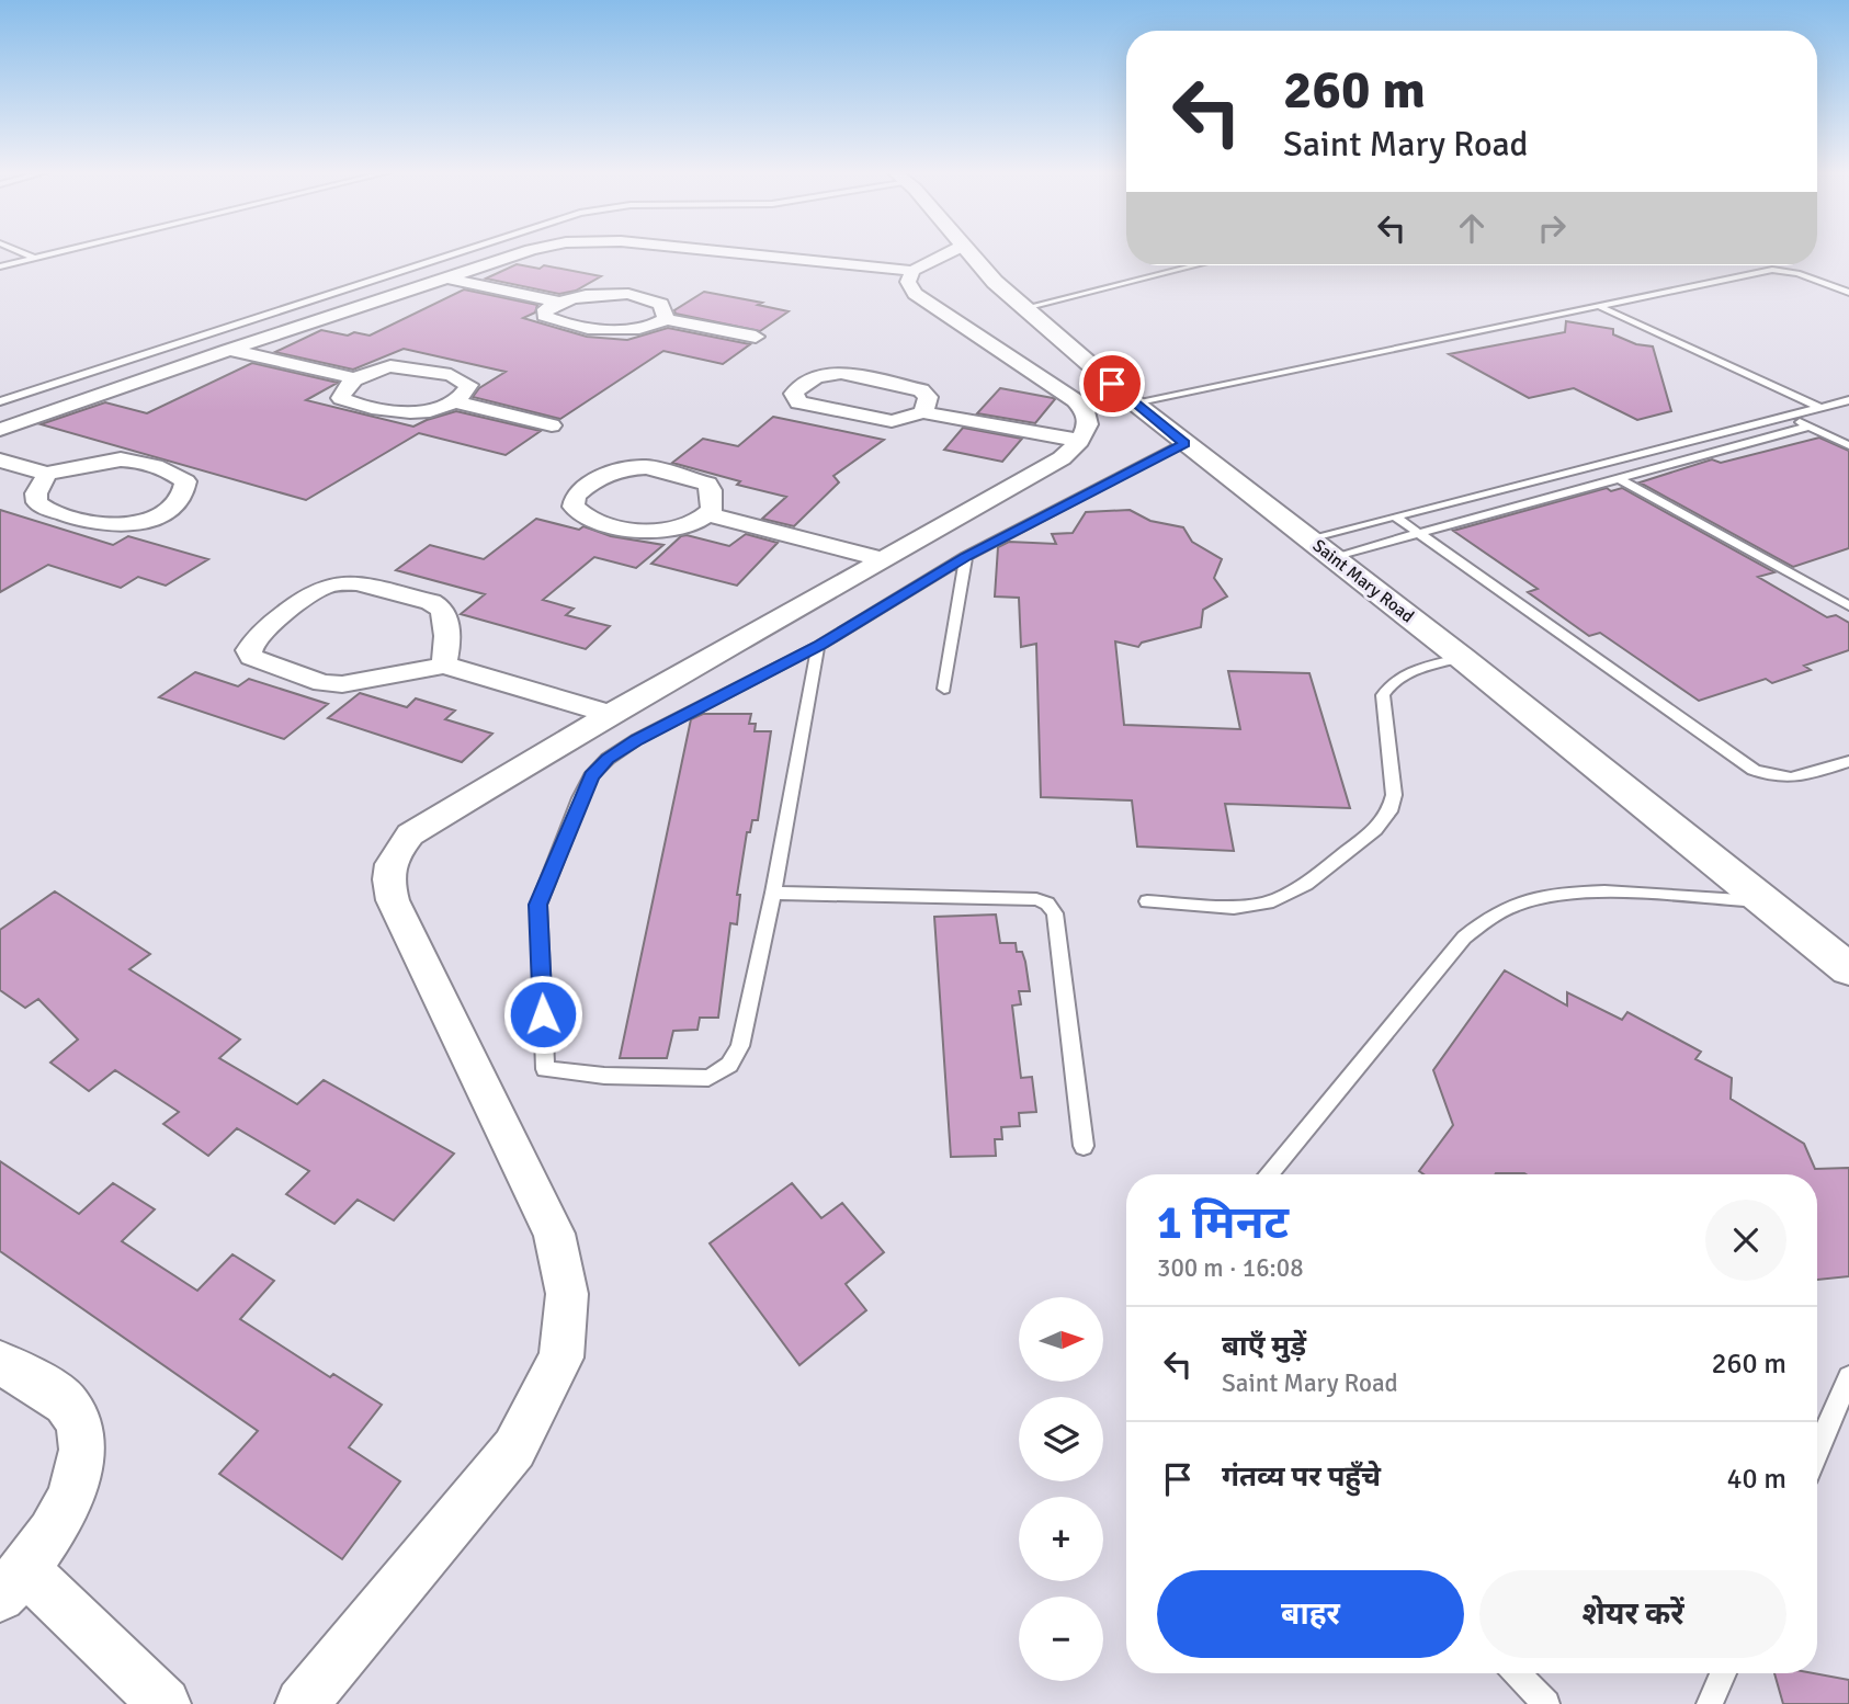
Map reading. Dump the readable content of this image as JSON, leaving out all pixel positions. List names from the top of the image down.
{
  "streets": {
    "street": ["Saint Mary Road"]
  },
  "north": "right",
  "page": {
    "turn": ["260 m", "Saint Mary Road"],
    "heading": ["1 मिनट", "300 m · 16:08"],
    "map_buttons": ["+", "−"],
    "list": [
      {
        "name": "बाएँ मुड़ें",
        "note": "Saint Mary Road",
        "value": "260 m"
      },
      {
        "name": "गंतव्य पर पहुँचे",
        "value": "40 m"
      }
    ],
    "buttons": ["बाहर", "शेयर करें"]
  }
}
